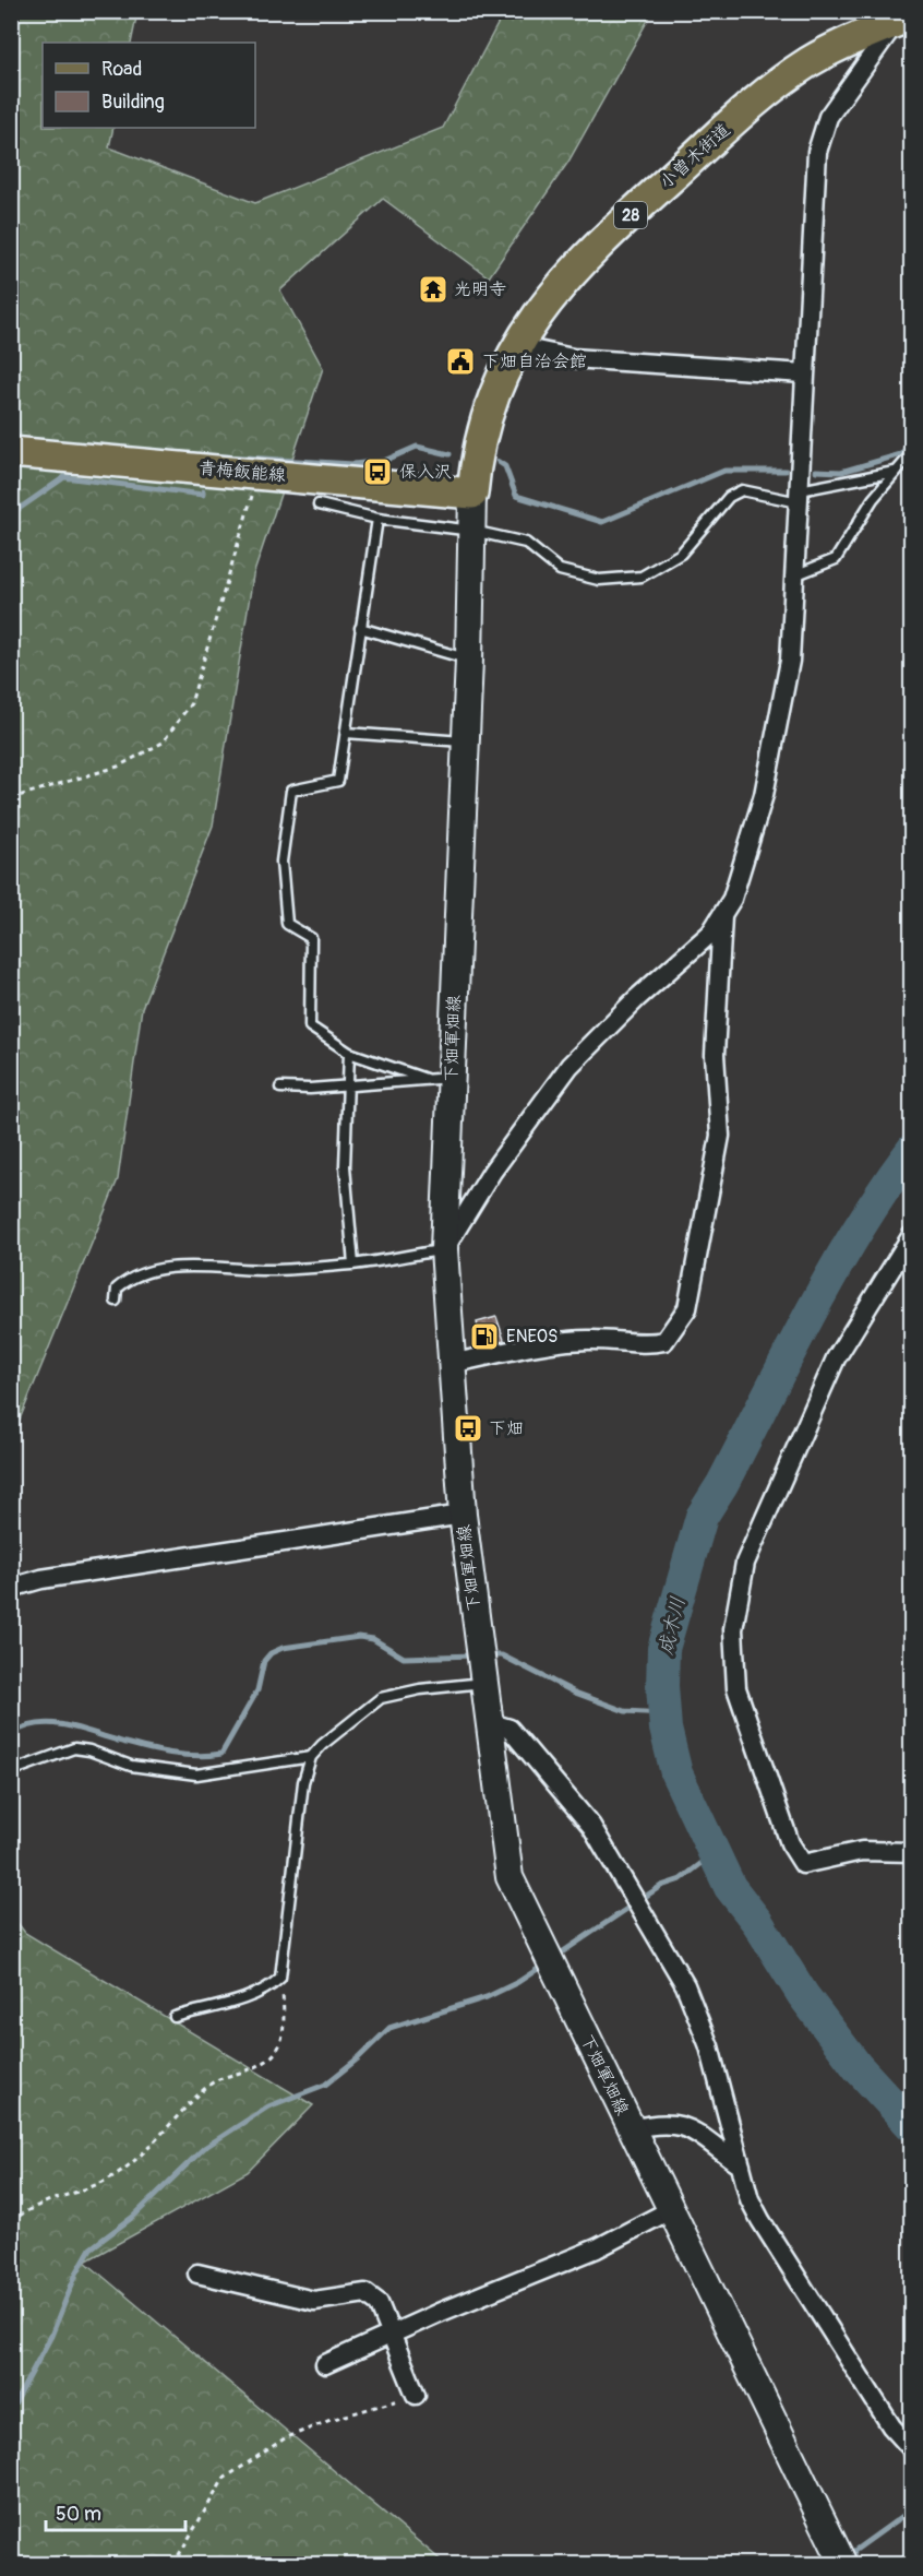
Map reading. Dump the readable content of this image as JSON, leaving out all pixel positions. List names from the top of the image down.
{
  "streets": {
    "main road": [
      "小曽木街道",
      "28",
      "青梅飯能線",
      "下畑軍畑線"
    ]
  },
  "crossings": [
    ["小曽木街道", "青梅飯能線"],
    ["小曽木街道", "下畑軍畑線"],
    ["青梅飯能線", "下畑軍畑線"]
  ],
  "water": ["成木川"],
  "places": {
    "temple": ["光明寺"],
    "public building": ["下畑自治会館"],
    "bus stop": ["保入沢", "下畑"],
    "fuel station": ["ENEOS"]
  },
  "legend": ["Road", "Building"],
  "scale_bar": "50 m"
}
